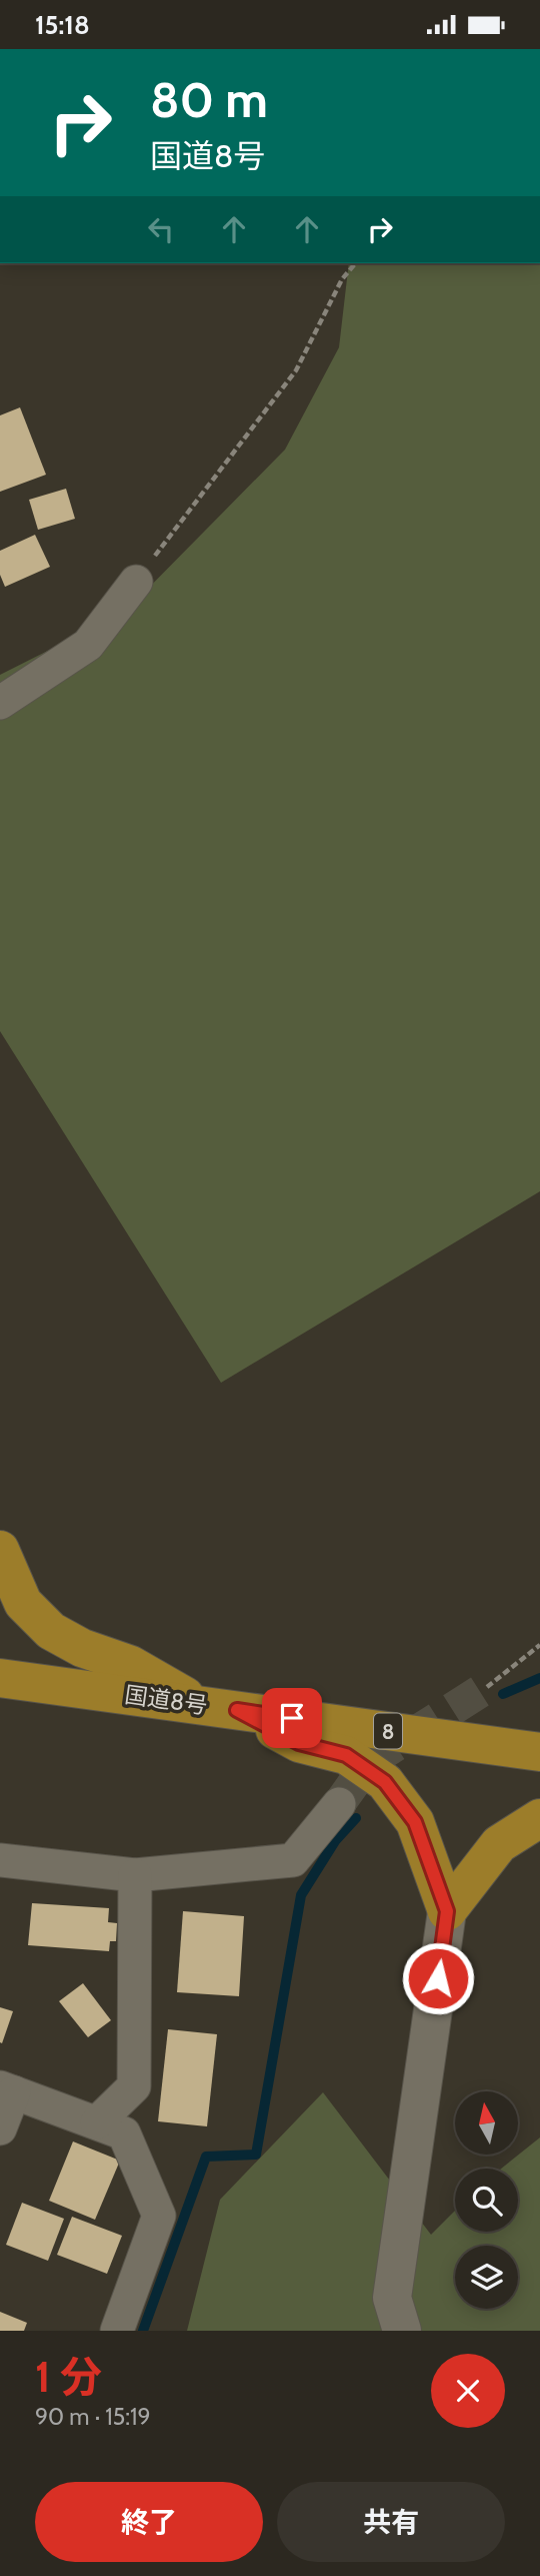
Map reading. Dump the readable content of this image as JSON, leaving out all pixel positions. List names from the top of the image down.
{
  "streets": {
    "highway": ["国道8号", "8"]
  },
  "north": "top",
  "page": {
    "status": "15:18",
    "turn": ["80 m", "国道8号"],
    "heading": ["1 分", "90 m · 15:19"],
    "buttons": ["終了", "共有"]
  }
}
